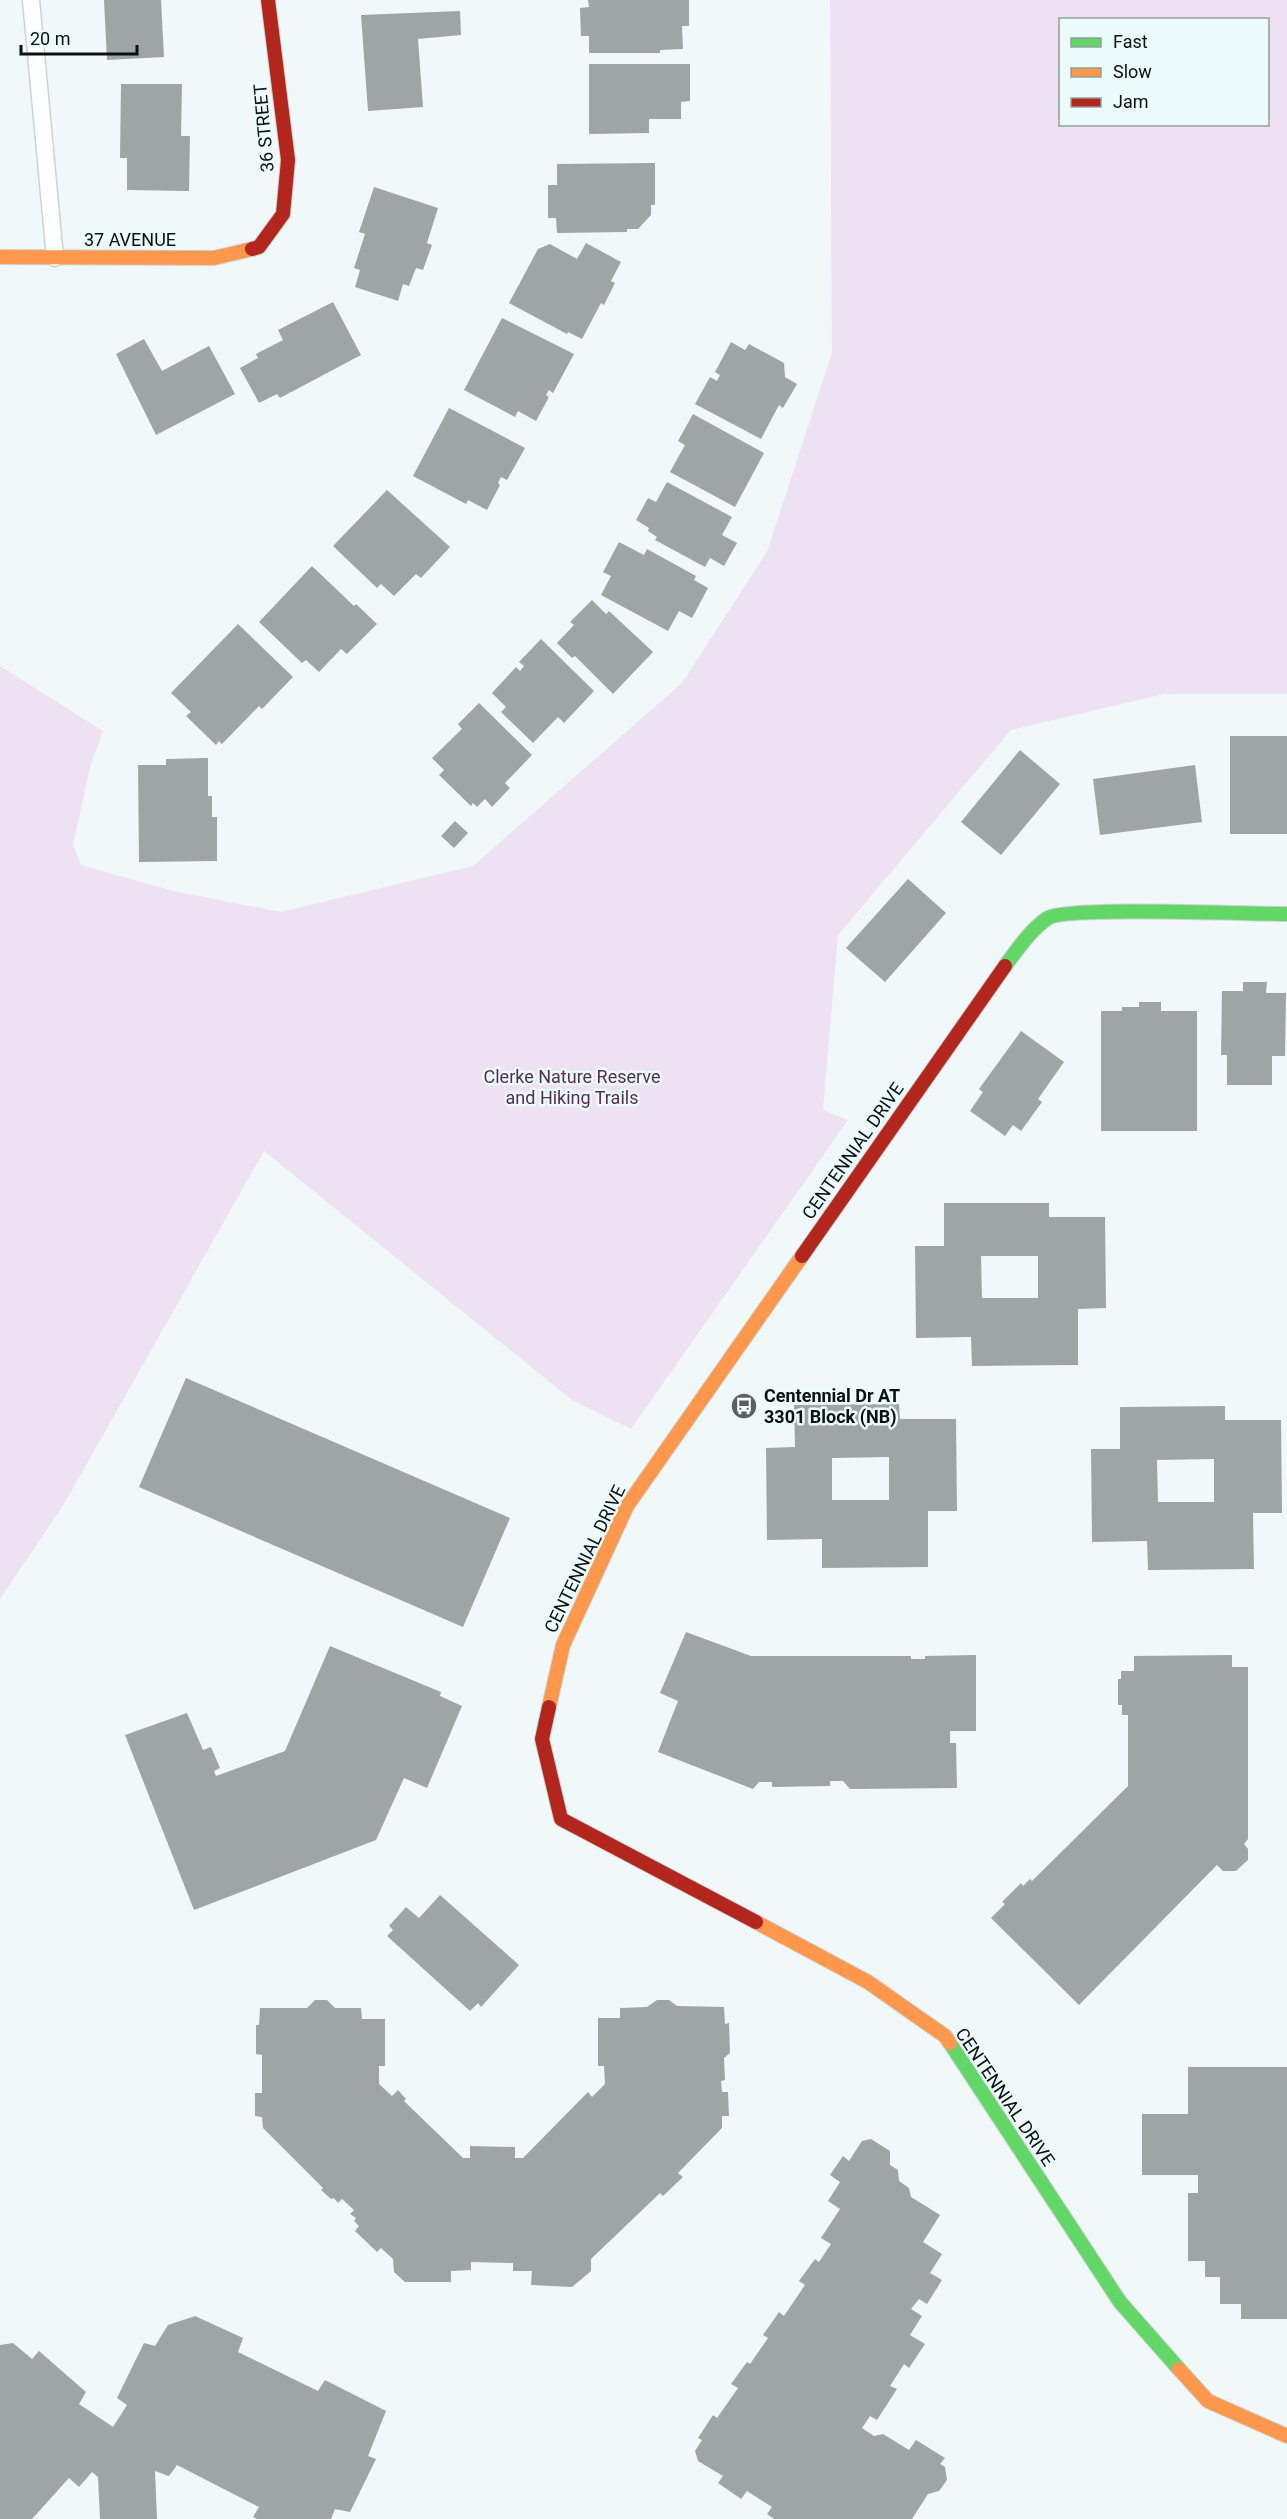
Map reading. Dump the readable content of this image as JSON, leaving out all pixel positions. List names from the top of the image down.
{
  "streets": {
    "street": ["36 STREET", "37 AVENUE", "CENTENNIAL DRIVE"]
  },
  "crossings": [
    ["36 STREET", "37 AVENUE"]
  ],
  "parks": ["Clerke Nature Reserve and Hiking Trails"],
  "places": {
    "bus stop": ["Centennial Dr AT 3301 Block (NB)"]
  },
  "legend": ["Fast", "Slow", "Jam"],
  "scale_bar": "20 m"
}
